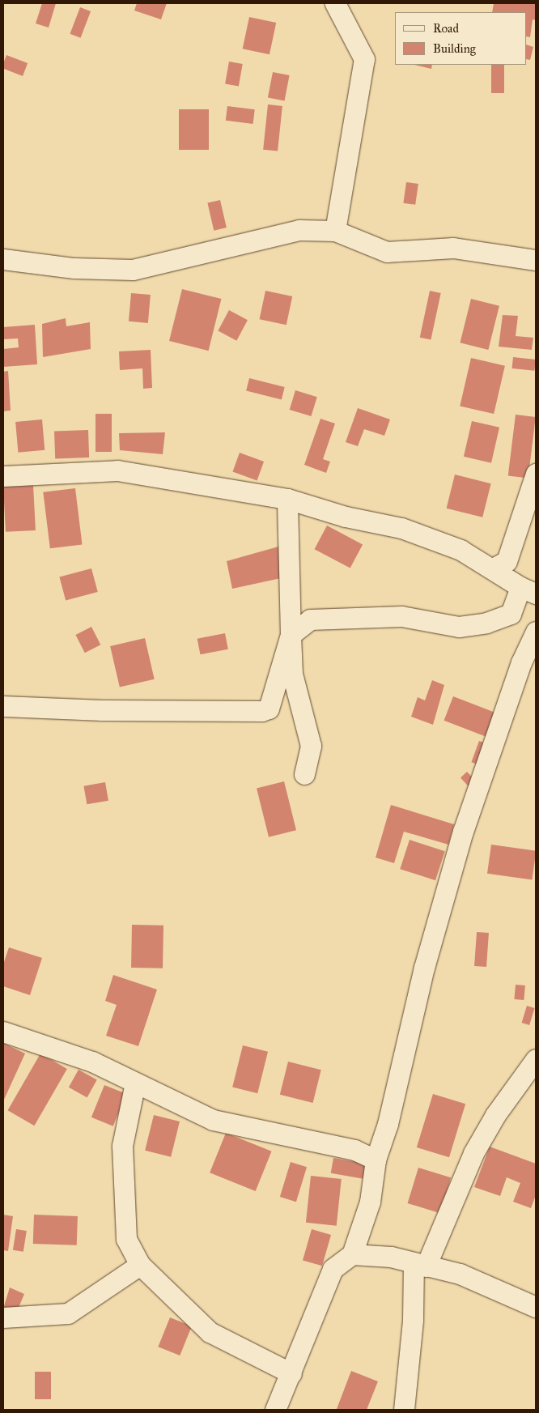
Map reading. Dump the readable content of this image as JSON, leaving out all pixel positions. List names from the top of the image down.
{
  "legend": ["Road", "Building"]
}
